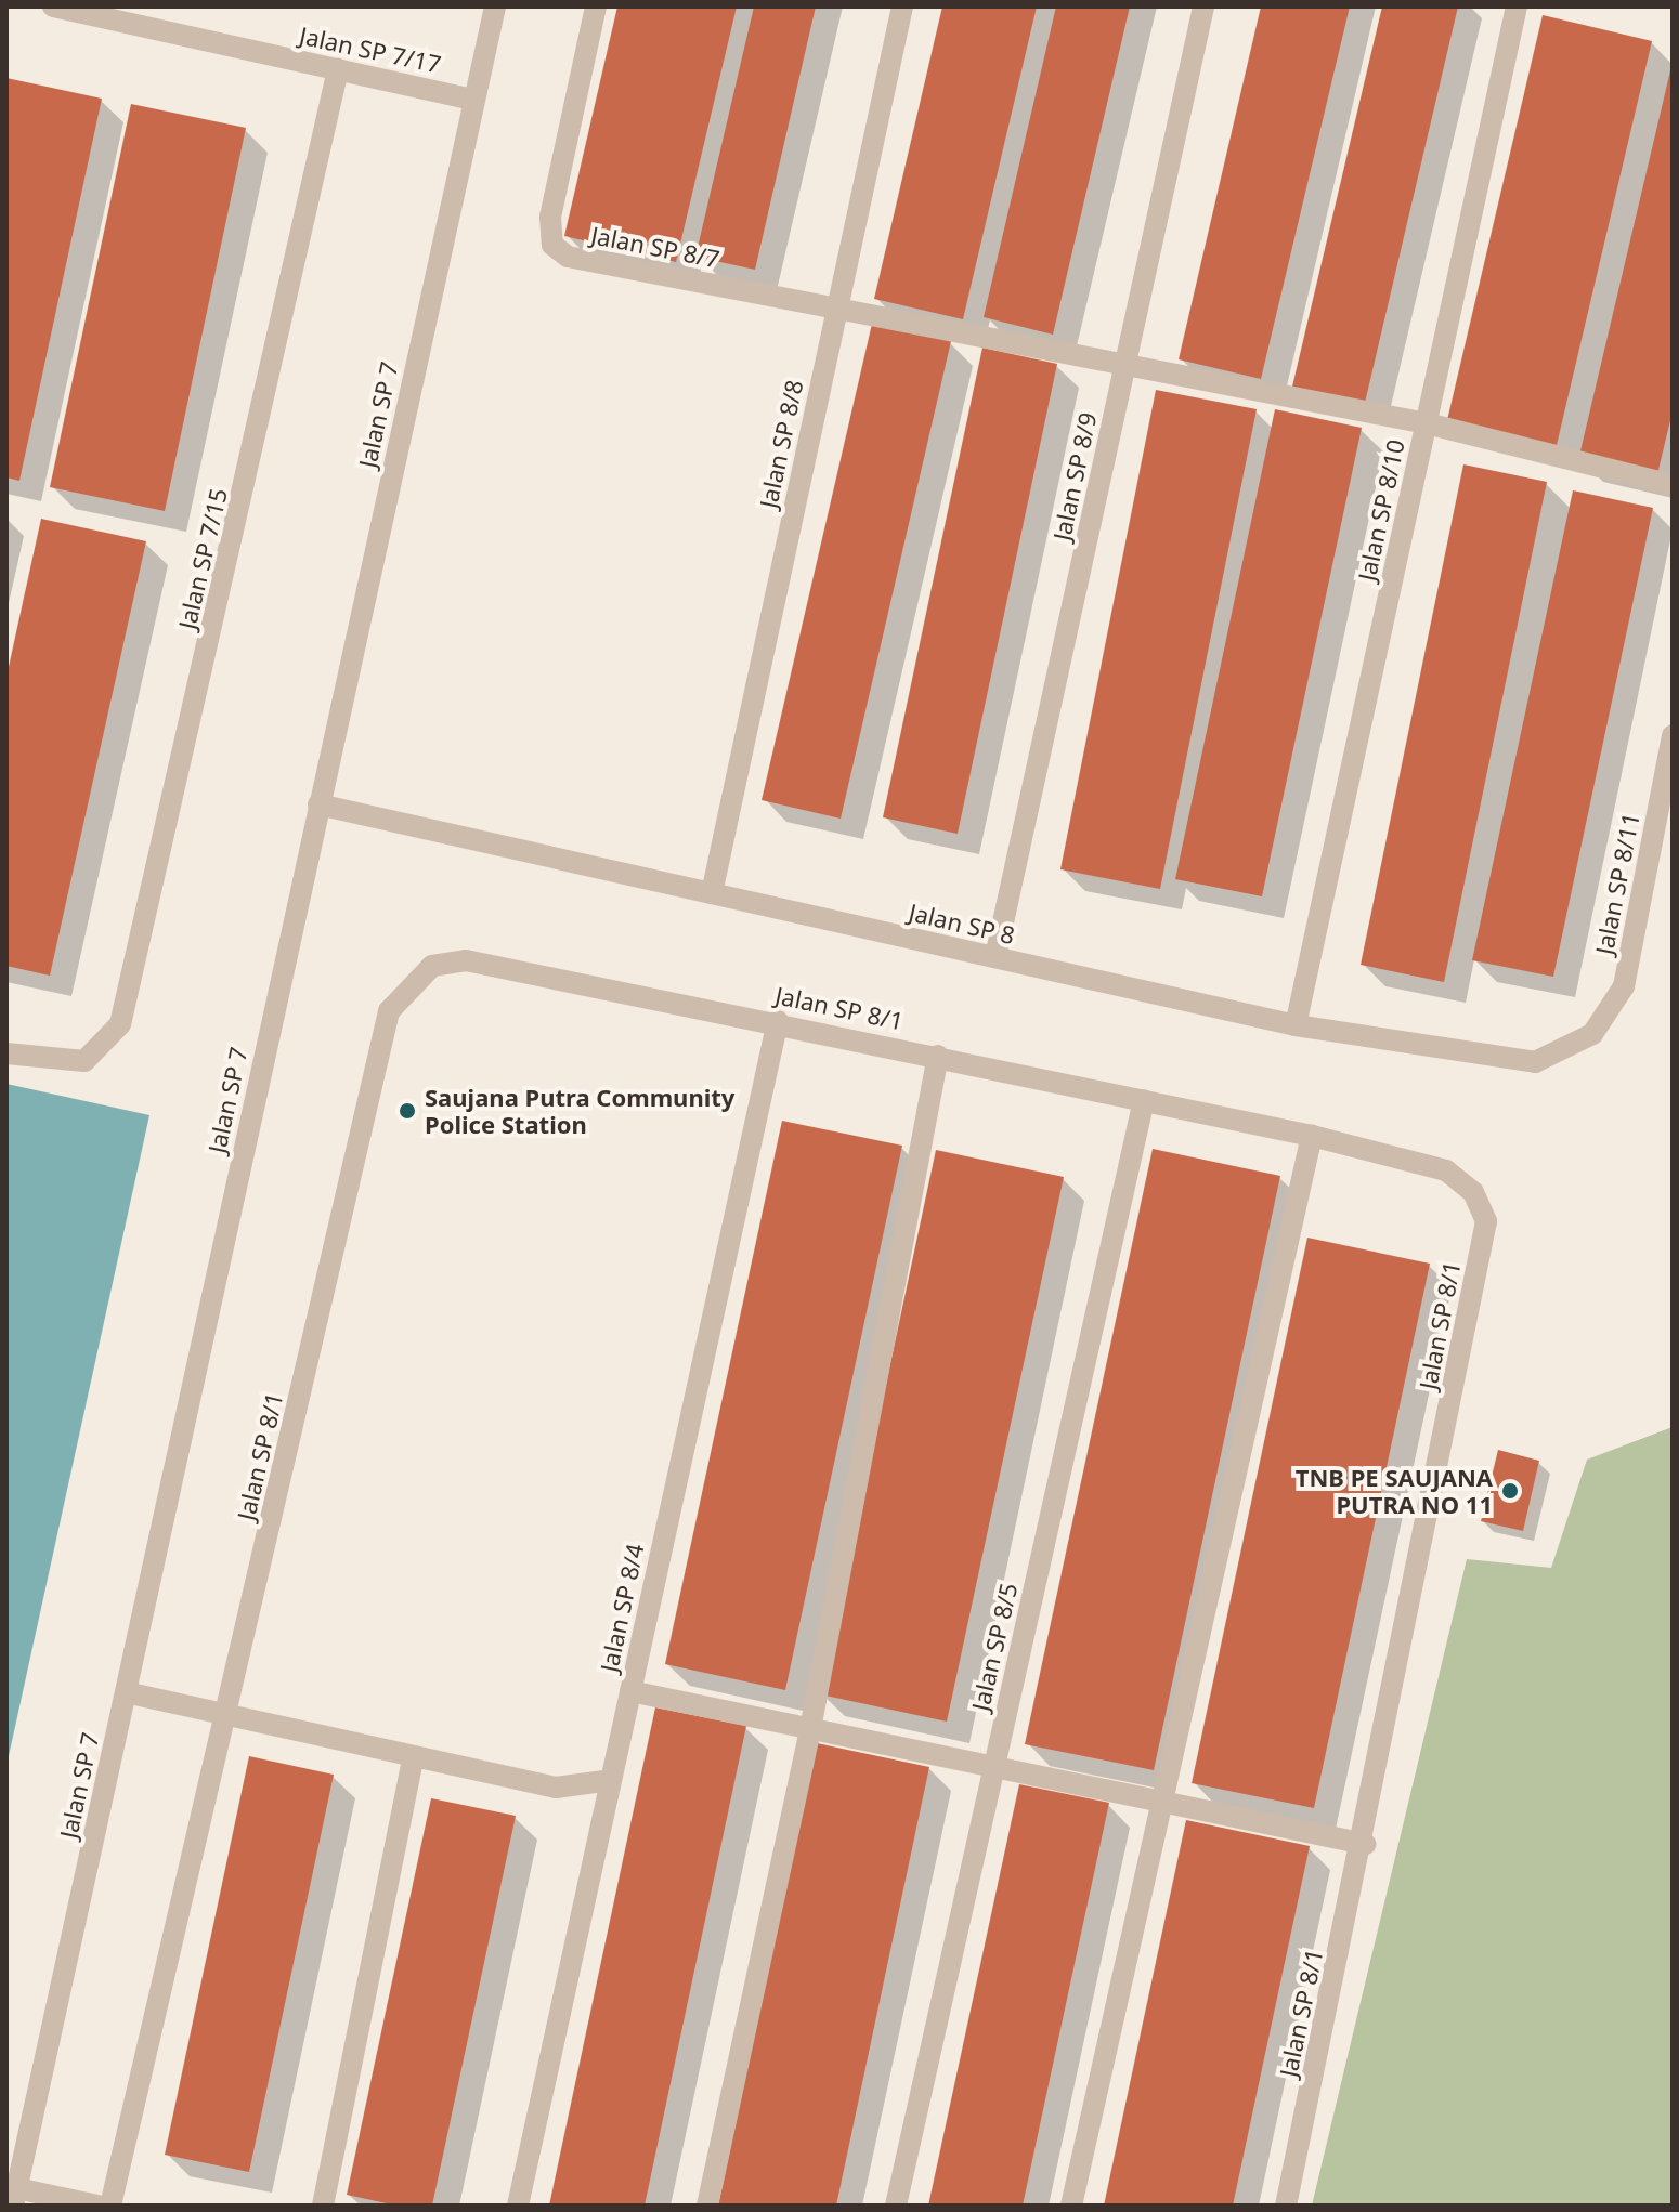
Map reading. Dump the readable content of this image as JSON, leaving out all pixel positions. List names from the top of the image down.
{
  "streets": {
    "street": [
      "Jalan SP 7/17",
      "Jalan SP 8/7",
      "Jalan SP 7",
      "Jalan SP 8/8",
      "Jalan SP 8/9",
      "Jalan SP 8/10",
      "Jalan SP 7/15",
      "Jalan SP 8/11",
      "Jalan SP 8",
      "Jalan SP 8/1",
      "Jalan SP 8/4",
      "Jalan SP 8/5"
    ]
  },
  "crossings": [
    ["Jalan SP 7/17", "Jalan SP 7"],
    ["Jalan SP 7/17", "Jalan SP 7/15"],
    ["Jalan SP 8/7", "Jalan SP 8/8"],
    ["Jalan SP 8/7", "Jalan SP 8/9"],
    ["Jalan SP 8/7", "Jalan SP 8/10"],
    ["Jalan SP 7", "Jalan SP 8"],
    ["Jalan SP 8/8", "Jalan SP 8"],
    ["Jalan SP 8/9", "Jalan SP 8"],
    ["Jalan SP 8/10", "Jalan SP 8"],
    ["Jalan SP 8/11", "Jalan SP 8"],
    ["Jalan SP 8/1", "Jalan SP 8/4"],
    ["Jalan SP 8/1", "Jalan SP 8/5"]
  ],
  "places": ["Saujana Putra Community Police Station", "TNB PE SAUJANA PUTRA NO 11"]
}
